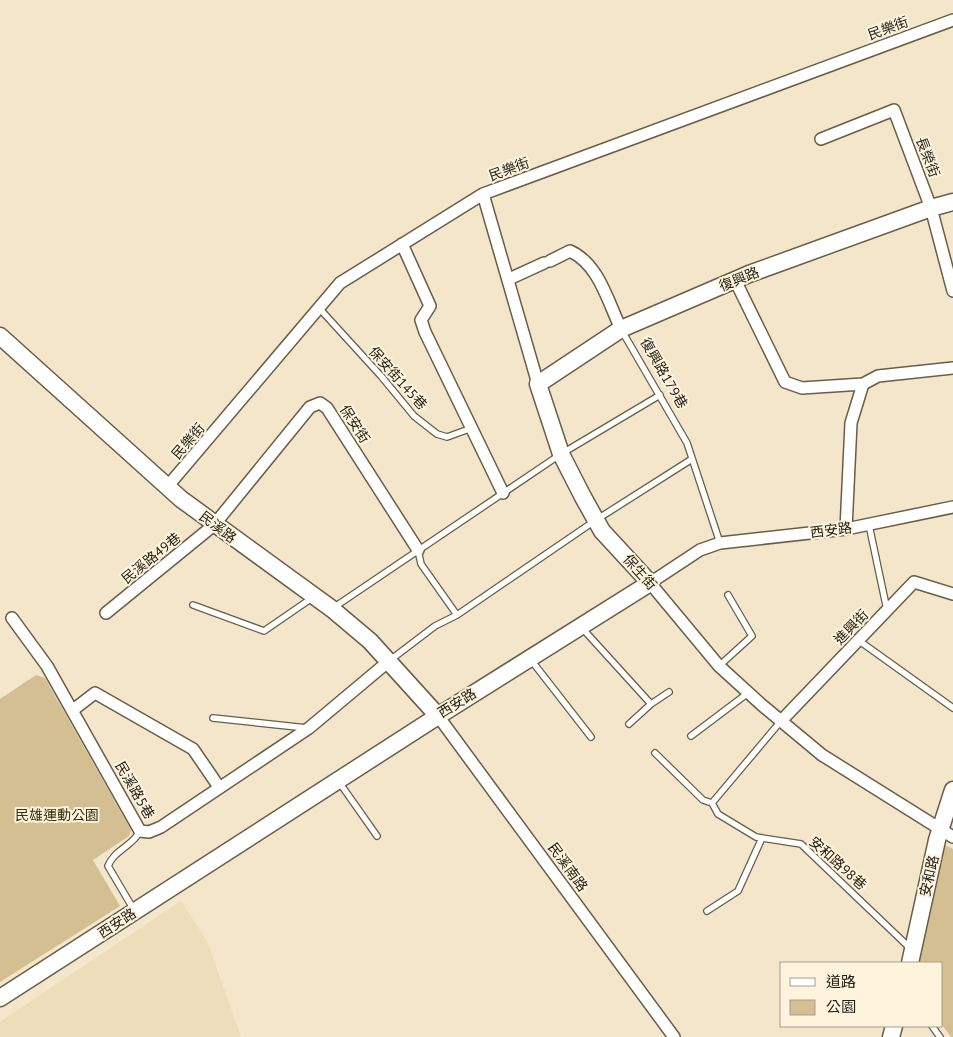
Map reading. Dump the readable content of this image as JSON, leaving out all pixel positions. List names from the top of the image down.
{
  "streets": {
    "street": [
      "民樂街",
      "長榮街",
      "復興路",
      "復興路179巷",
      "保安街",
      "民溪路",
      "西安路",
      "民溪路49巷",
      "保生街",
      "進興街",
      "民溪路5巷",
      "民溪南路",
      "安和路"
    ],
    "lane": ["保安街145巷", "安和路98巷"]
  },
  "crossings": [
    ["民樂街", "保安街145巷"],
    ["民樂街", "民溪路"],
    ["民樂街", "保生街"],
    ["長榮街", "復興路"],
    ["復興路", "復興路179巷"],
    ["復興路", "保生街"],
    ["復興路179巷", "西安路"],
    ["復興路179巷", "保生街"],
    ["保安街", "民溪路"],
    ["保安街", "民溪路49巷"],
    ["民溪路", "西安路"],
    ["民溪路", "民溪路49巷"],
    ["民溪路", "民溪路5巷"],
    ["民溪路", "民溪南路"],
    ["西安路", "保生街"],
    ["西安路", "民溪南路"],
    ["保生街", "進興街"],
    ["保生街", "安和路"],
    ["安和路98巷", "安和路"]
  ],
  "parks": ["民雄運動公園"],
  "legend": ["道路", "公園"]
}
